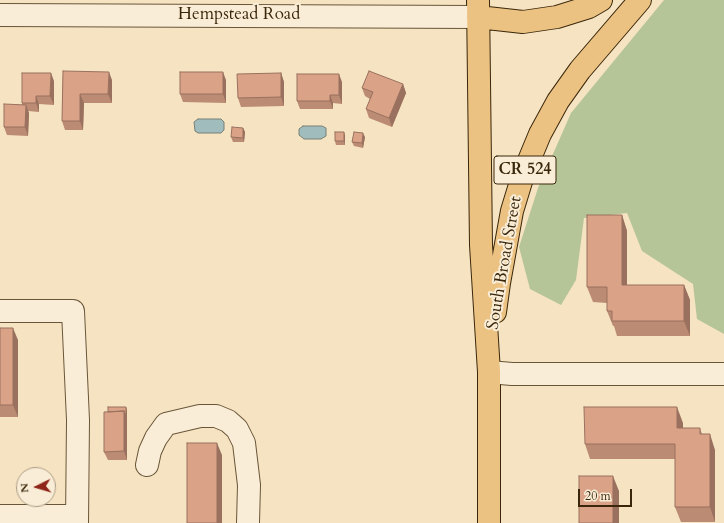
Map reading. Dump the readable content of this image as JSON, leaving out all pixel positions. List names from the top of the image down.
{
  "streets": {
    "main road": ["CR 524", "South Broad Street"],
    "street": ["Hempstead Road"]
  },
  "crossings": [
    ["Hempstead Road", "South Broad Street"]
  ],
  "scale_bar": "20 m",
  "north": "left"
}
